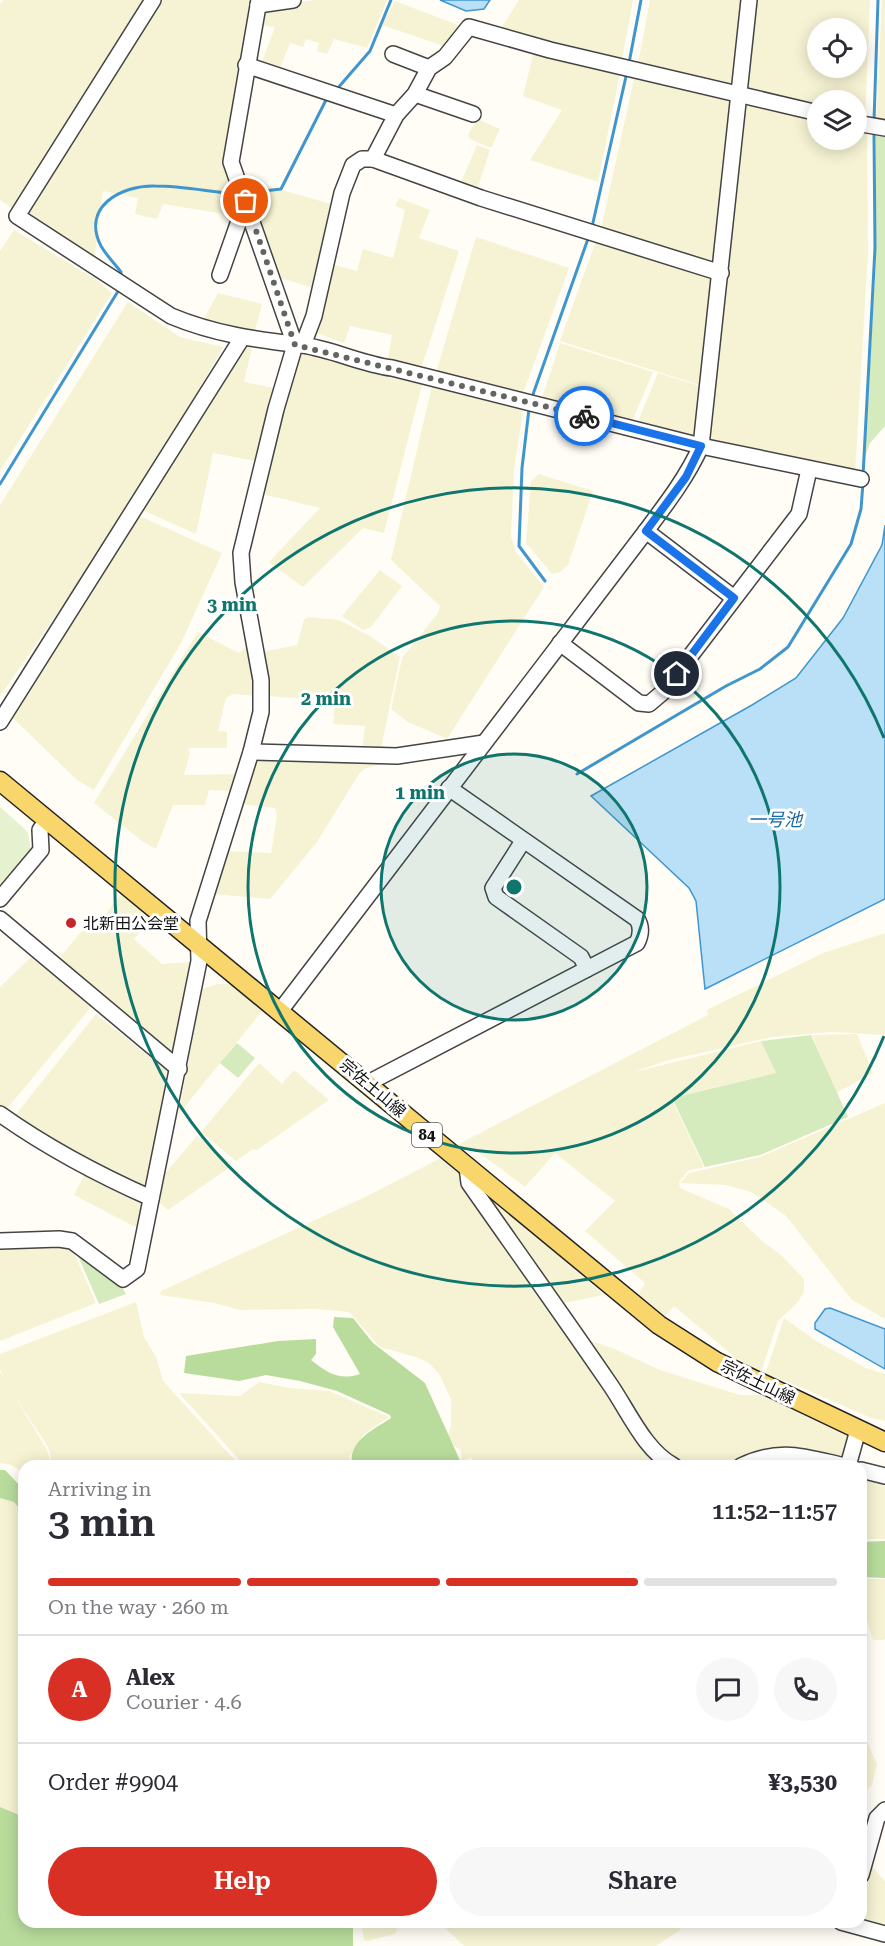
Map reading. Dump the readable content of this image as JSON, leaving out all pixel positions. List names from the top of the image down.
{
  "streets": {
    "main road": ["宗佐土山線", "84"]
  },
  "water": ["一号池"],
  "places": ["北新田公会堂"],
  "page": {
    "heading": ["3 min", "Arriving in", "11:52–11:57"],
    "panel": [
      "Alex",
      "Courier · 4.6",
      "Order #9904",
      "¥3,530"
    ],
    "bar": "On the way · 260 m",
    "round": "A",
    "buttons": ["Help", "Share"]
  },
  "rings": ["3 min", "2 min", "1 min"]
}
